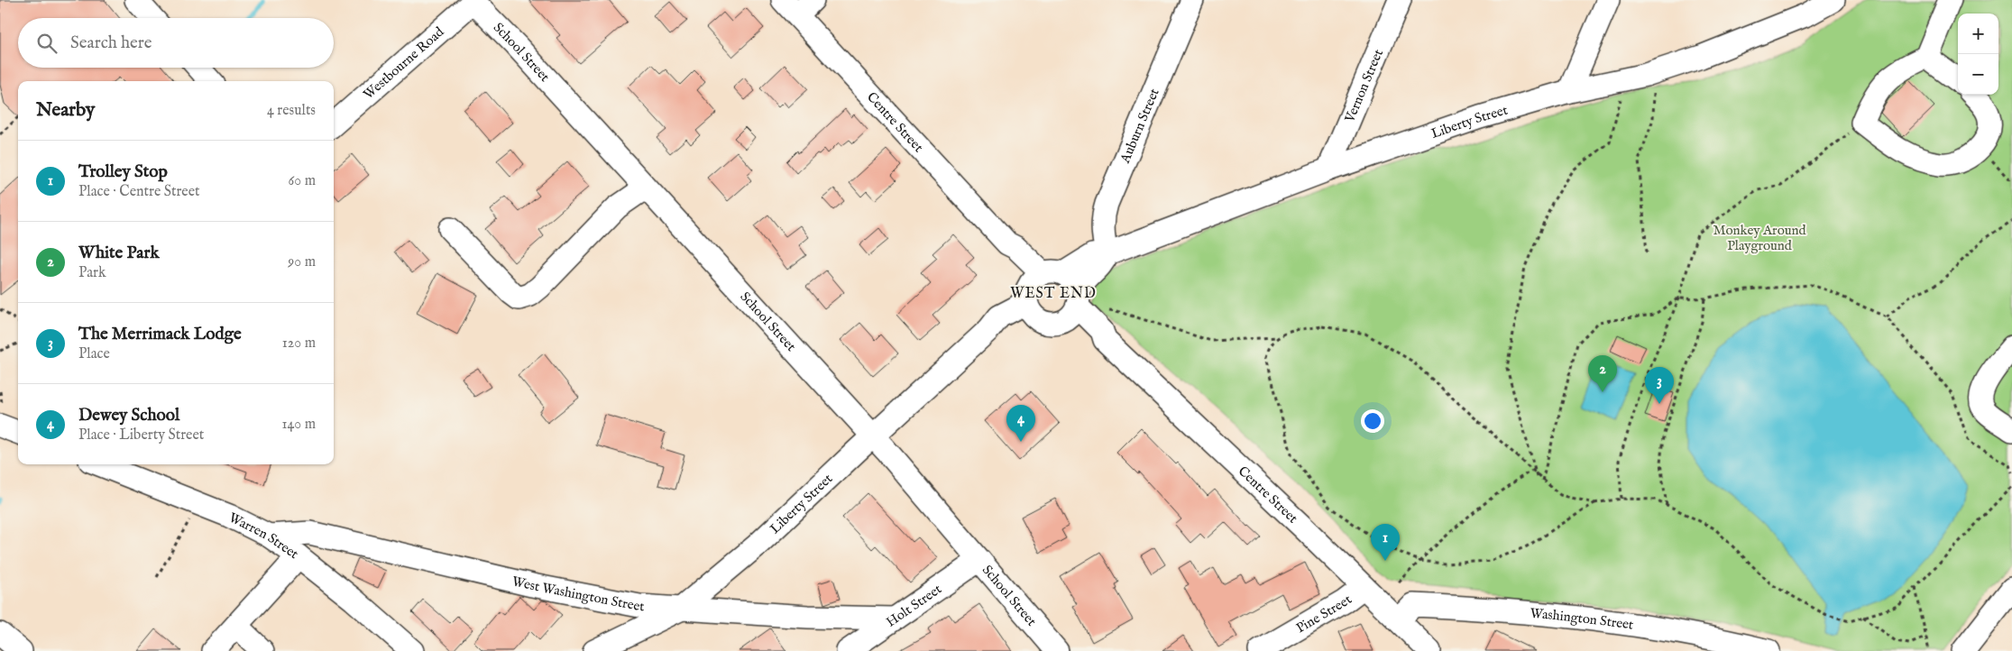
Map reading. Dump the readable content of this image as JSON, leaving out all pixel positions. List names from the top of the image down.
{
  "streets": {
    "street": [
      "School Street",
      "Westbourne Road",
      "Vernon Street",
      "Centre Street",
      "Liberty Street",
      "Auburn Street",
      "Warren Street",
      "West Washington Street",
      "Holt Street",
      "Pine Street",
      "Washington Street"
    ]
  },
  "crossings": [
    ["School Street", "Westbourne Road"],
    ["School Street", "Liberty Street"],
    ["School Street", "Holt Street"],
    ["Vernon Street", "Liberty Street"],
    ["Centre Street", "Liberty Street"],
    ["Centre Street", "Pine Street"],
    ["Centre Street", "Washington Street"],
    ["Liberty Street", "Auburn Street"],
    ["Liberty Street", "West Washington Street"],
    ["Warren Street", "West Washington Street"],
    ["West Washington Street", "Holt Street"]
  ],
  "districts": ["WEST END"],
  "parks": ["Monkey Around Playground"],
  "page": {
    "map_buttons": ["+", "−"],
    "search": "Search here",
    "heading": ["Nearby", "4 results"],
    "list": [
      {
        "mark": "1",
        "name": "Trolley Stop",
        "note": "Place · Centre Street",
        "value": "60 m"
      },
      {
        "mark": "2",
        "name": "White Park",
        "note": "Park",
        "value": "90 m"
      },
      {
        "mark": "3",
        "name": "The Merrimack Lodge",
        "note": "Place",
        "value": "120 m"
      },
      {
        "mark": "4",
        "name": "Dewey School",
        "note": "Place · Liberty Street",
        "value": "140 m"
      }
    ],
    "pins": [
      "2",
      "3",
      "4",
      "1"
    ]
  }
}
